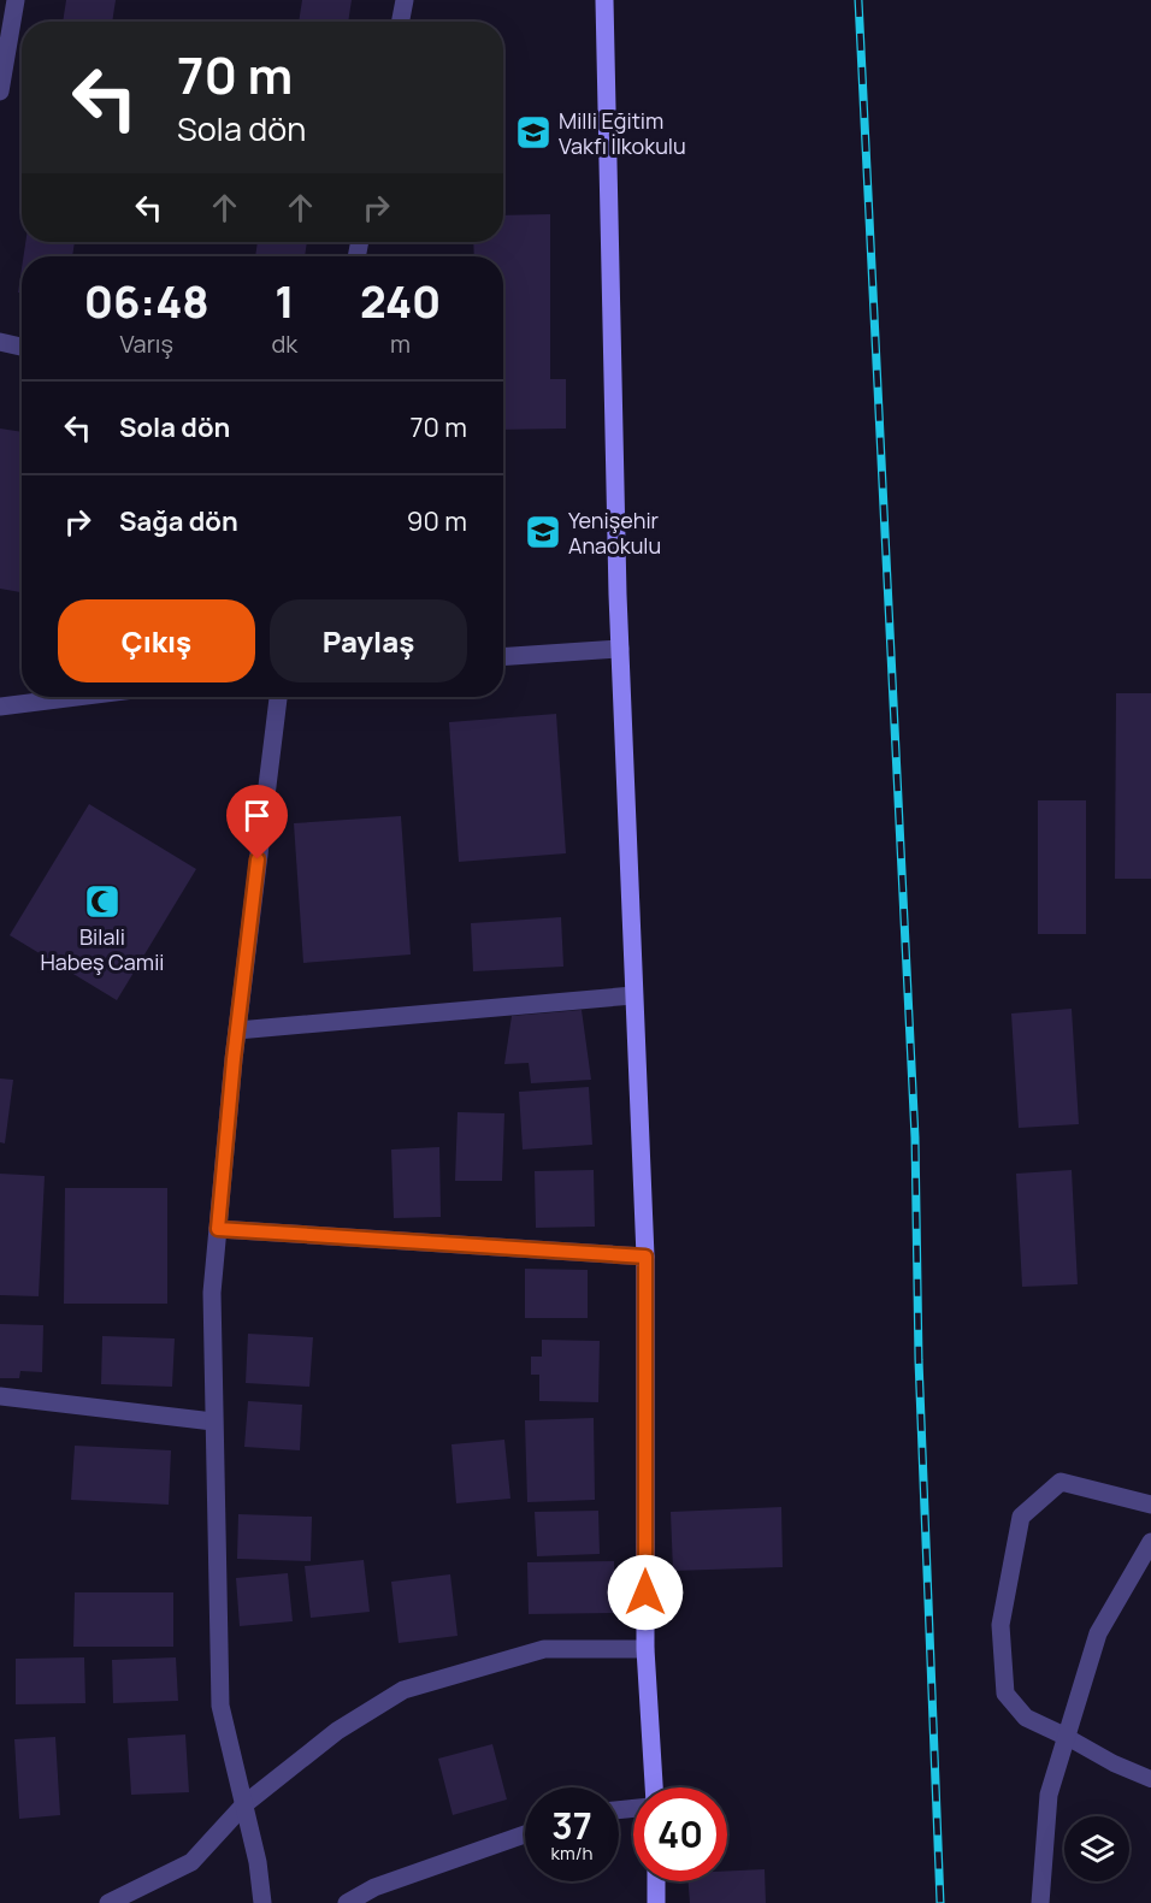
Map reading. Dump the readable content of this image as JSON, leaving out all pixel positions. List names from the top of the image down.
{
  "places": {
    "school or university": ["Milli Eğitim Vakfı İlkokulu", "Yenişehir Anaokulu"],
    "mosque": ["Bilali Habeş Camii"]
  },
  "page": {
    "turn": ["70 m", "Sola dön"],
    "eta": [
      "06:48",
      "Varış",
      "1",
      "dk",
      "240",
      "m"
    ],
    "list": [
      {
        "name": "Sola dön",
        "value": "70 m"
      },
      {
        "name": "Sağa dön",
        "value": "90 m"
      }
    ],
    "buttons": ["Çıkış", "Paylaş"],
    "speed": "37 km/h",
    "limit": "40"
  }
}
